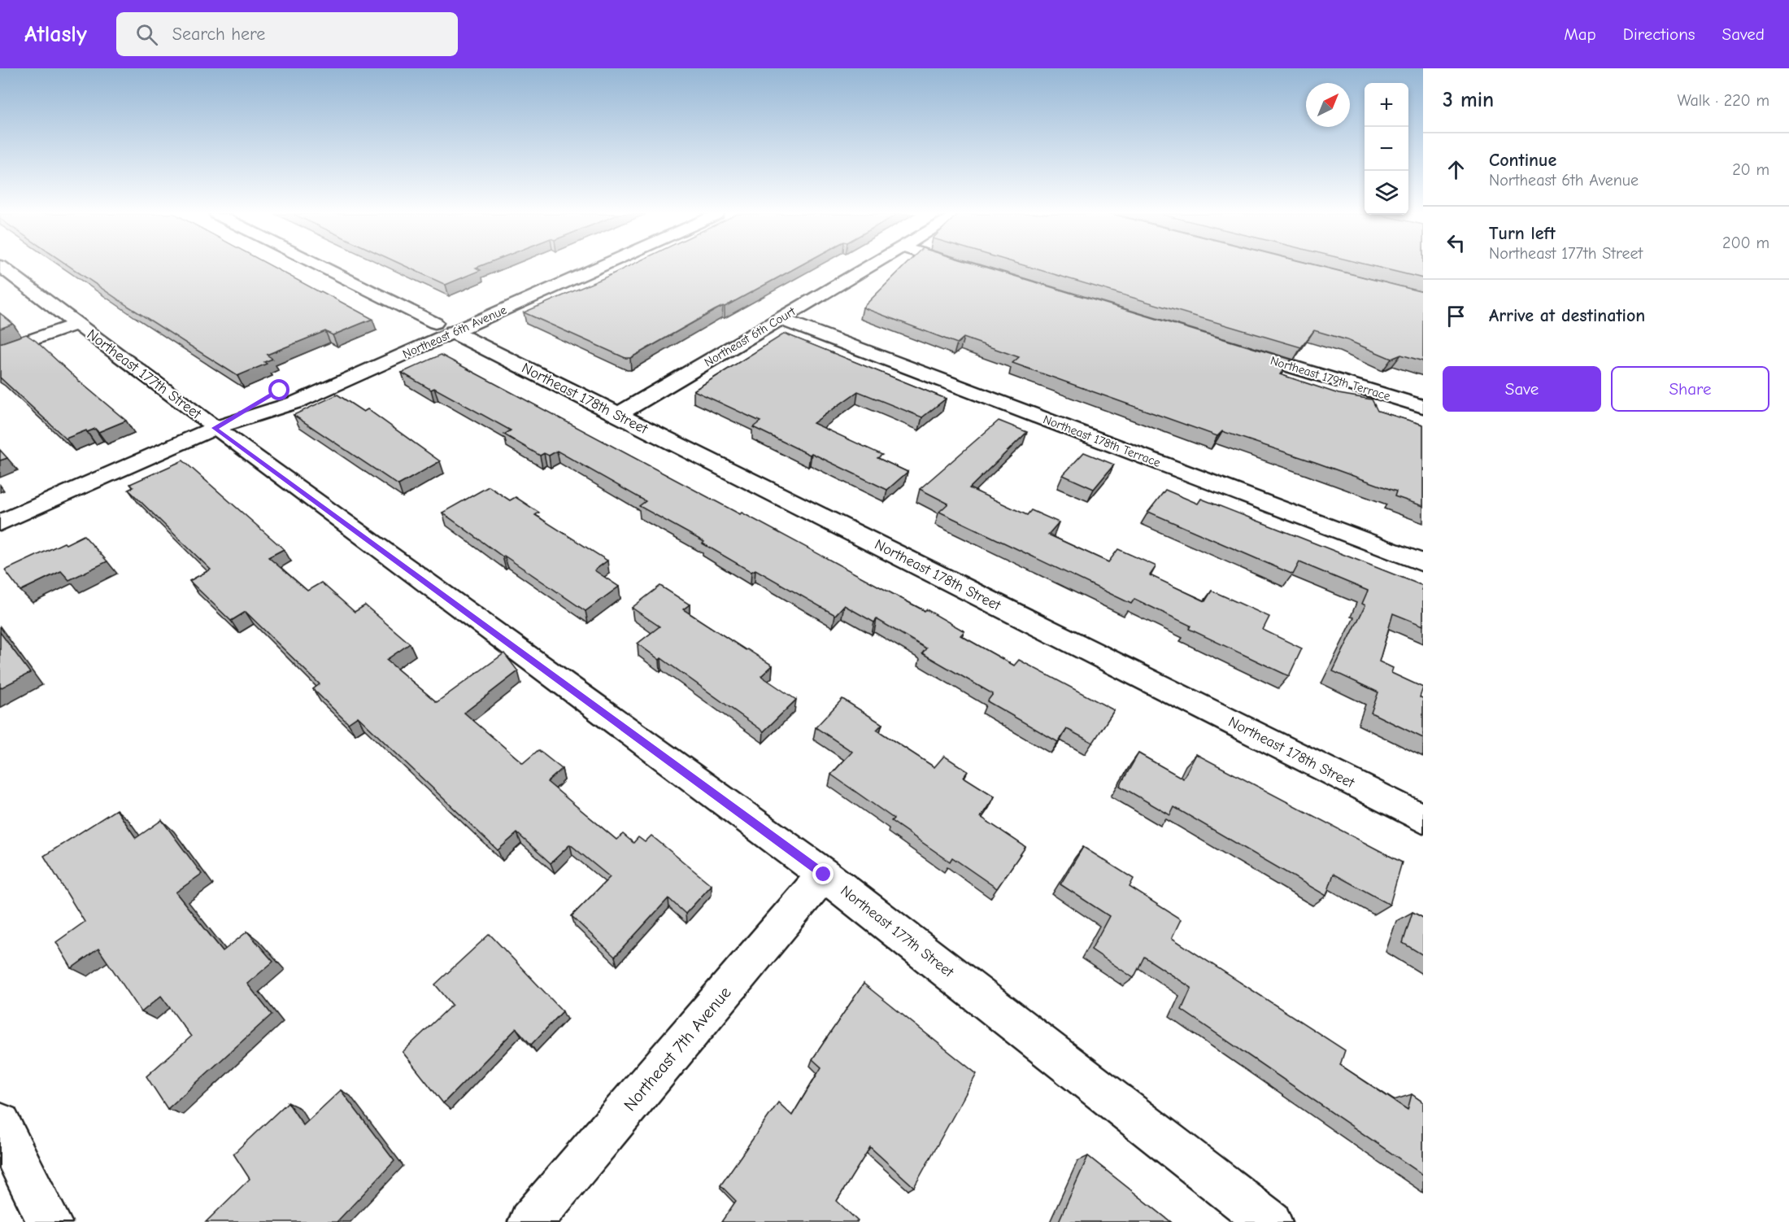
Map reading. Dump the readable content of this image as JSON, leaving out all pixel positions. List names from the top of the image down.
{
  "streets": {
    "street": [
      "Northeast 6th Avenue",
      "Northeast 6th Court",
      "Northeast 177th Street",
      "Northeast 179th Terrace",
      "Northeast 178th Street",
      "Northeast 178th Terrace",
      "Northeast 7th Avenue"
    ]
  },
  "crossings": [
    ["Northeast 6th Avenue", "Northeast 177th Street"],
    ["Northeast 6th Avenue", "Northeast 178th Street"],
    ["Northeast 6th Court", "Northeast 178th Street"],
    ["Northeast 6th Court", "Northeast 178th Terrace"],
    ["Northeast 177th Street", "Northeast 7th Avenue"]
  ],
  "north": "top right",
  "page": {
    "header": "Atlasly",
    "search": "Search here",
    "nav": ["Map", "Directions", "Saved"],
    "heading": ["3 min", "Walk · 220 m"],
    "map_buttons": ["+", "−"],
    "list": [
      ["Continue", "Northeast 6th Avenue", "20 m"],
      ["Turn left", "Northeast 177th Street", "200 m"],
      "Arrive at destination"
    ],
    "buttons": ["Save", "Share"]
  }
}
